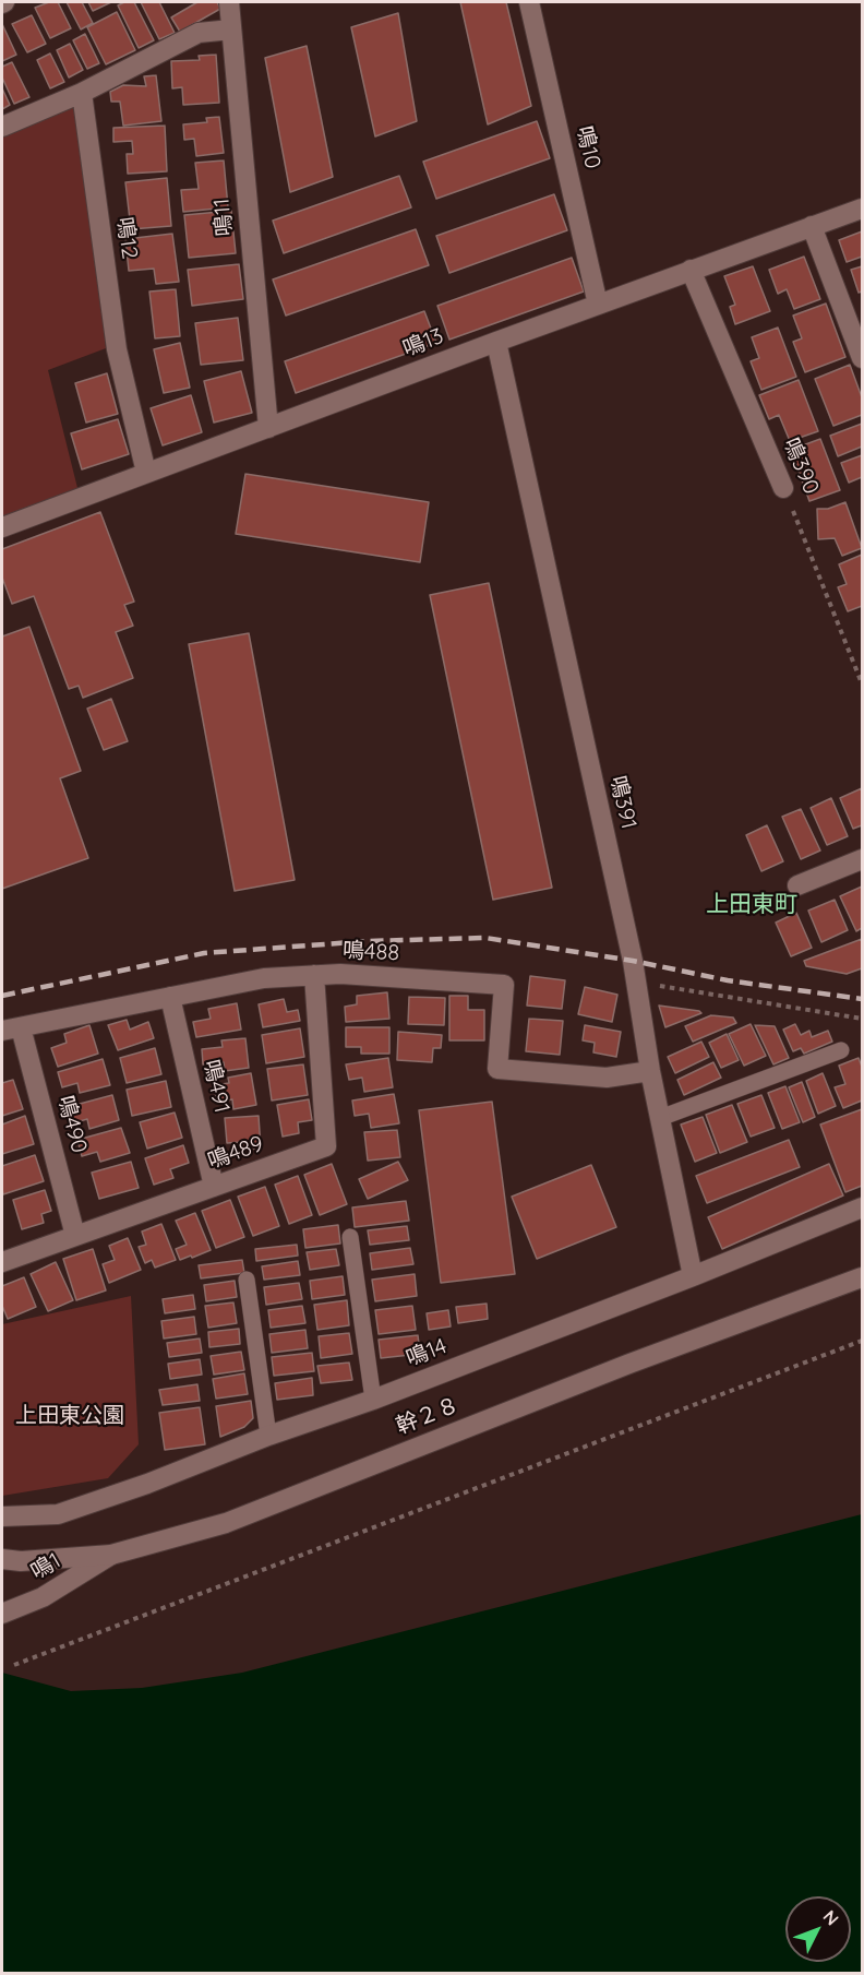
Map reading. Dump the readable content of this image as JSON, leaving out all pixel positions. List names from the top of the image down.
{
  "streets": {
    "street": [
      "鳴10",
      "鳴11",
      "鳴12",
      "鳴13",
      "鳴390",
      "鳴391",
      "鳴488",
      "鳴491",
      "鳴490",
      "鳴489",
      "鳴14",
      "幹２８",
      "鳴1"
    ]
  },
  "crossings": [
    ["鳴10", "鳴13"],
    ["鳴11", "鳴13"],
    ["鳴12", "鳴13"],
    ["鳴13", "鳴390"],
    ["鳴13", "鳴391"],
    ["鳴391", "鳴488"],
    ["鳴391", "鳴14"],
    ["鳴488", "鳴491"],
    ["鳴488", "鳴490"],
    ["鳴488", "鳴489"],
    ["鳴491", "鳴489"],
    ["鳴490", "鳴489"],
    ["幹２８", "鳴1"]
  ],
  "districts": ["上田東町"],
  "parks": ["上田東公園"],
  "north": "top right"
}
